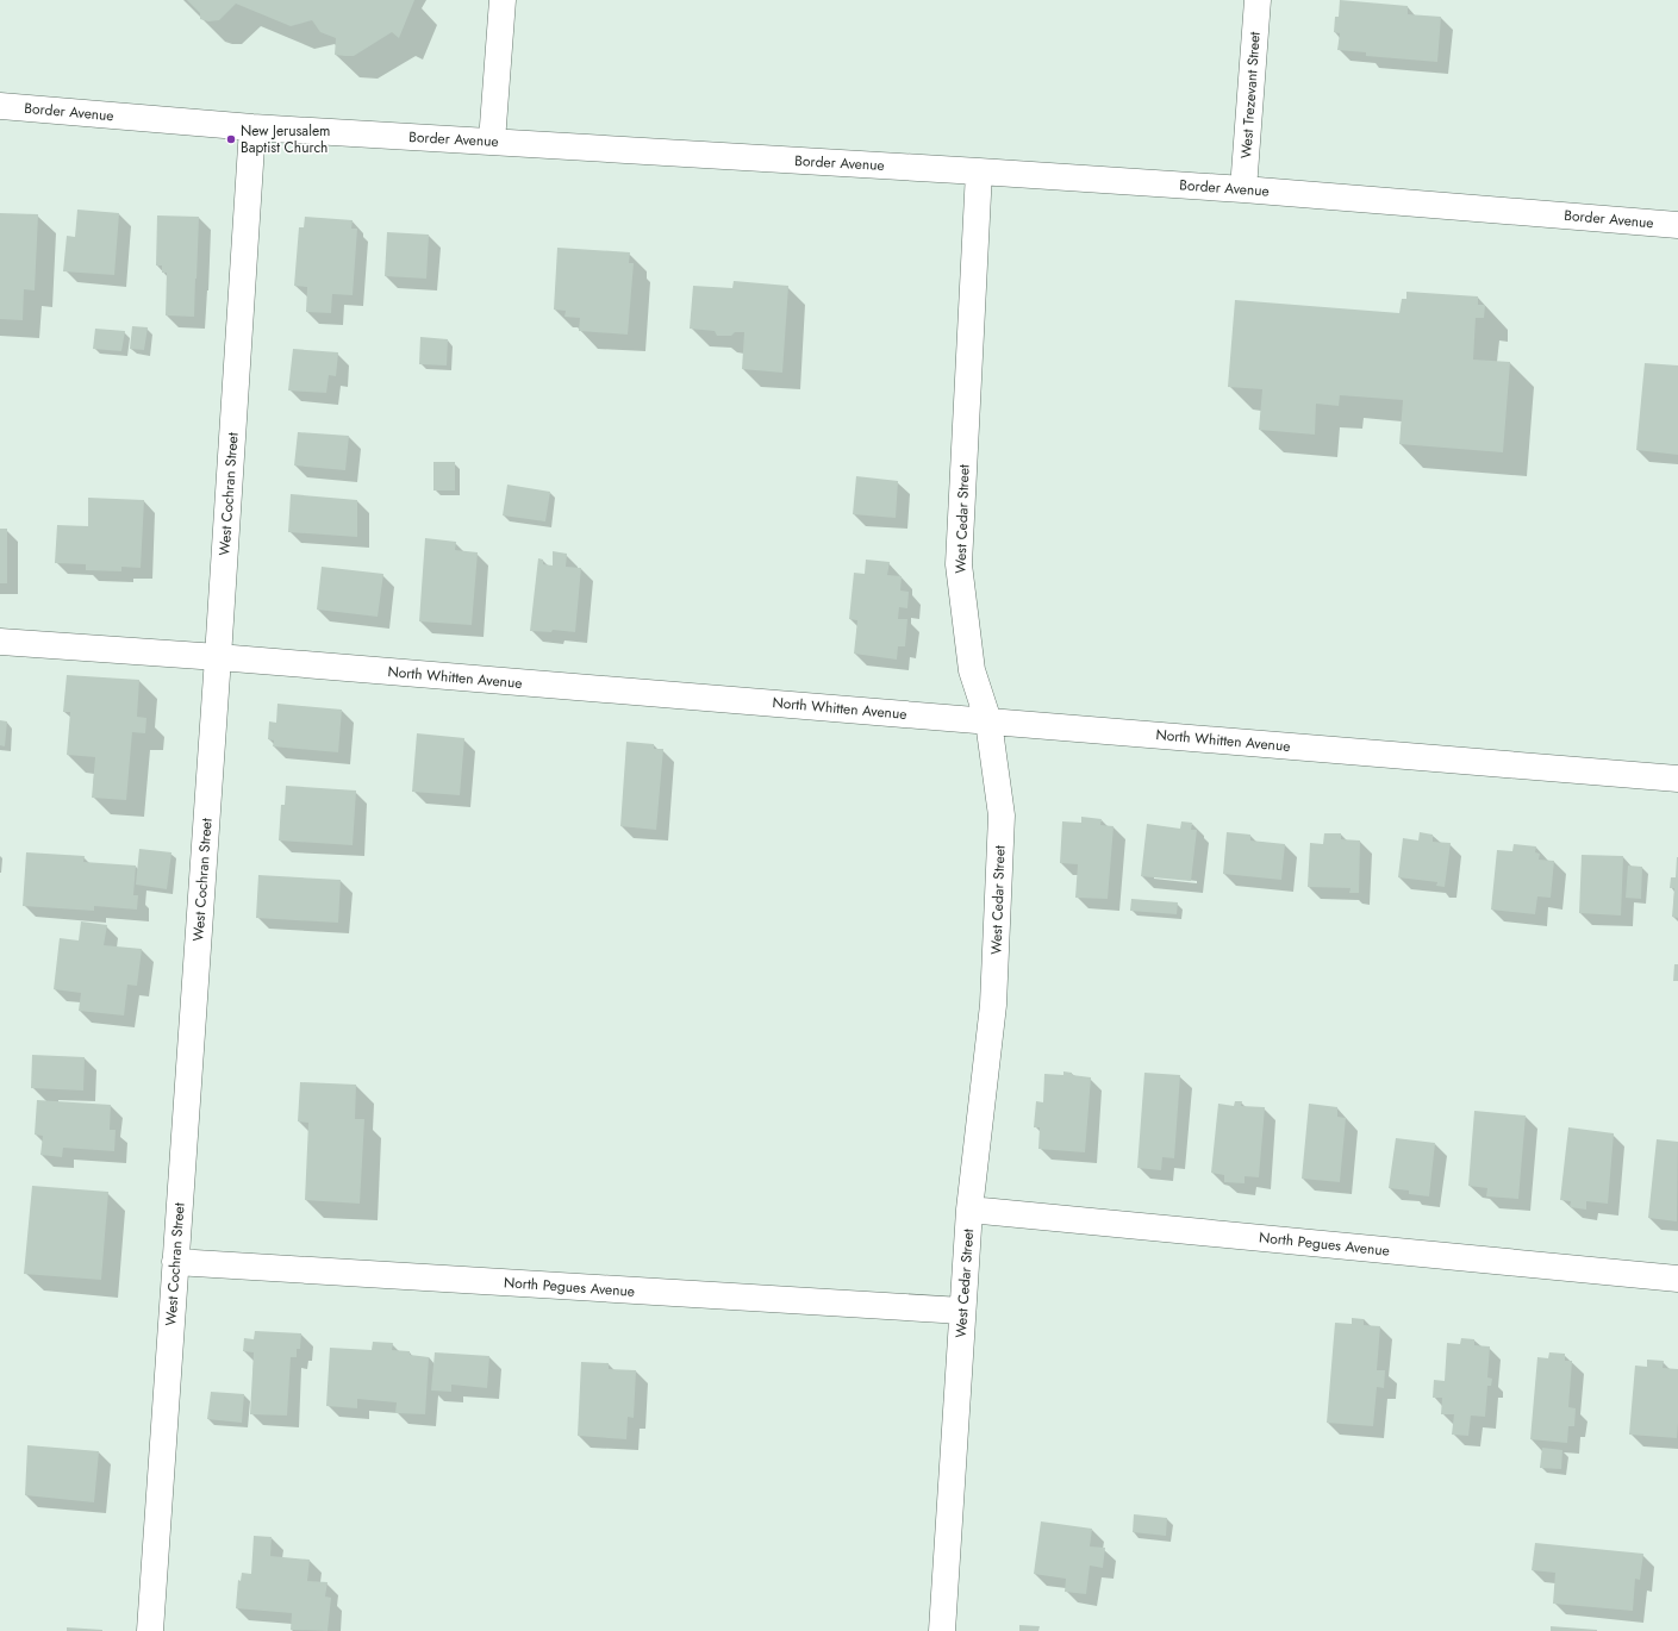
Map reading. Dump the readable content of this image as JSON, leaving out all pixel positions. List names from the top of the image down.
{
  "streets": {
    "street": [
      "West Trezevant Street",
      "Border Avenue",
      "West Cochran Street",
      "West Cedar Street",
      "North Whitten Avenue",
      "North Pegues Avenue"
    ]
  },
  "crossings": [
    ["West Trezevant Street", "Border Avenue"],
    ["Border Avenue", "West Cochran Street"],
    ["Border Avenue", "West Cedar Street"],
    ["West Cochran Street", "North Whitten Avenue"],
    ["West Cochran Street", "North Pegues Avenue"],
    ["West Cedar Street", "North Whitten Avenue"],
    ["West Cedar Street", "North Pegues Avenue"]
  ],
  "places": ["New Jerusalem Baptist Church"]
}
